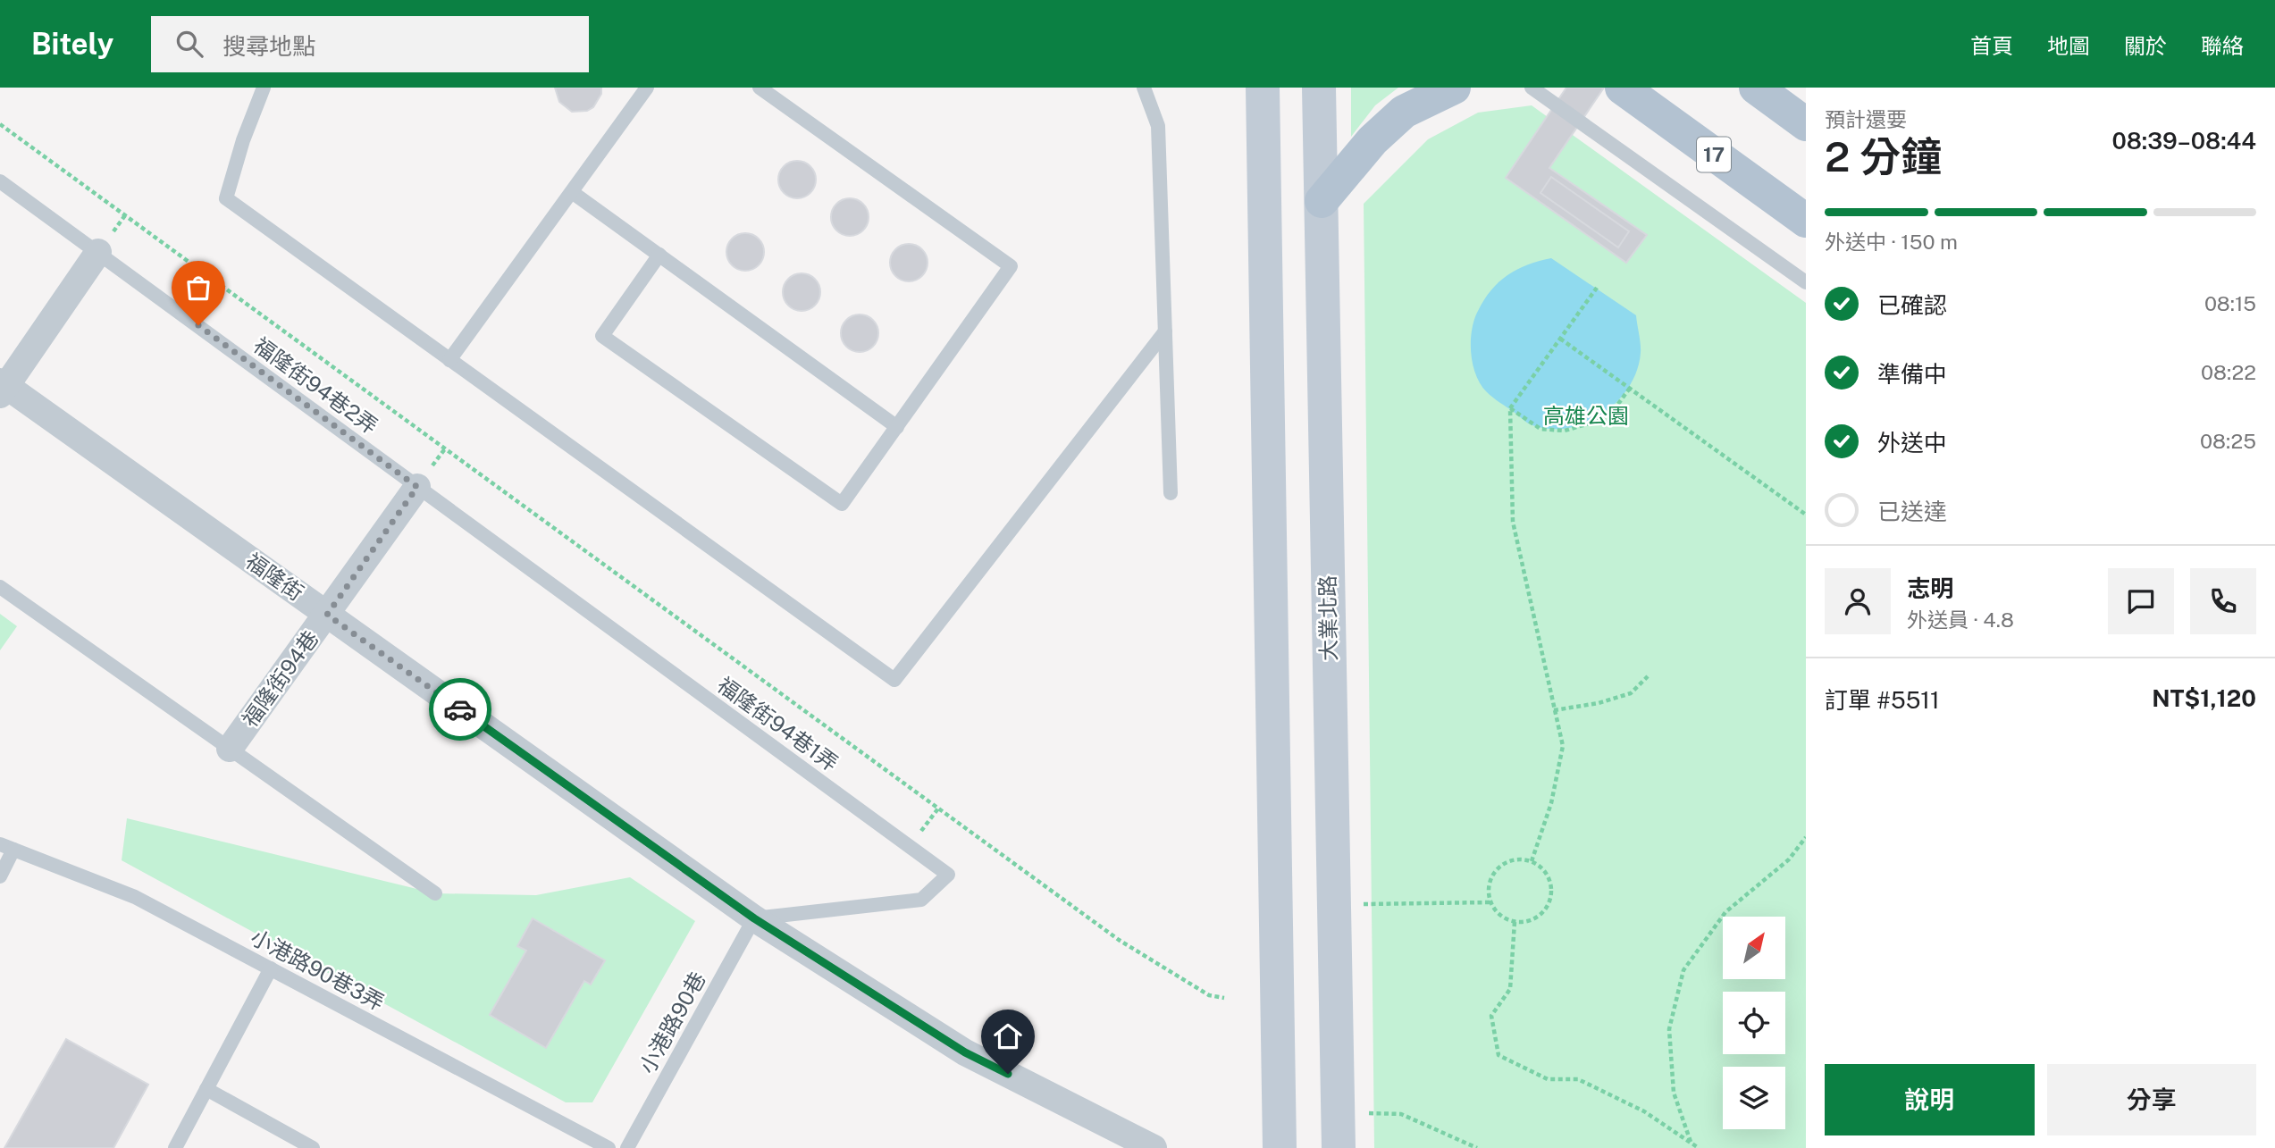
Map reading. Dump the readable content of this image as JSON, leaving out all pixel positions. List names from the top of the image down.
{
  "streets": {
    "main road": ["17"],
    "street": ["福隆街", "大業北路", "福隆街94巷"],
    "lane": [
      "福隆街94巷2弄",
      "福隆街94巷1弄",
      "小港路90巷3弄",
      "小港路90巷"
    ]
  },
  "crossings": [
    ["福隆街94巷2弄", "福隆街94巷"],
    ["福隆街94巷2弄", "福隆街94巷1弄"],
    ["福隆街", "福隆街94巷"],
    ["福隆街", "福隆街94巷1弄"],
    ["福隆街", "小港路90巷"],
    ["福隆街94巷", "福隆街94巷1弄"],
    ["福隆街94巷1弄", "小港路90巷"]
  ],
  "parks": ["高雄公園"],
  "north": "top right",
  "page": {
    "header": "Bitely",
    "search": "搜尋地點",
    "nav": [
      "首頁",
      "地圖",
      "關於",
      "聯絡"
    ],
    "heading": ["2 分鐘", "預計還要", "08:39–08:44"],
    "panel": [
      "志明",
      "外送員 · 4.8",
      "訂單 #5511",
      "NT$1,120"
    ],
    "bar": "外送中 · 150 m",
    "list": [
      ["已確認", "08:15"],
      ["準備中", "08:22"],
      ["外送中", "08:25"],
      "已送達"
    ],
    "buttons": ["說明", "分享"]
  }
}
